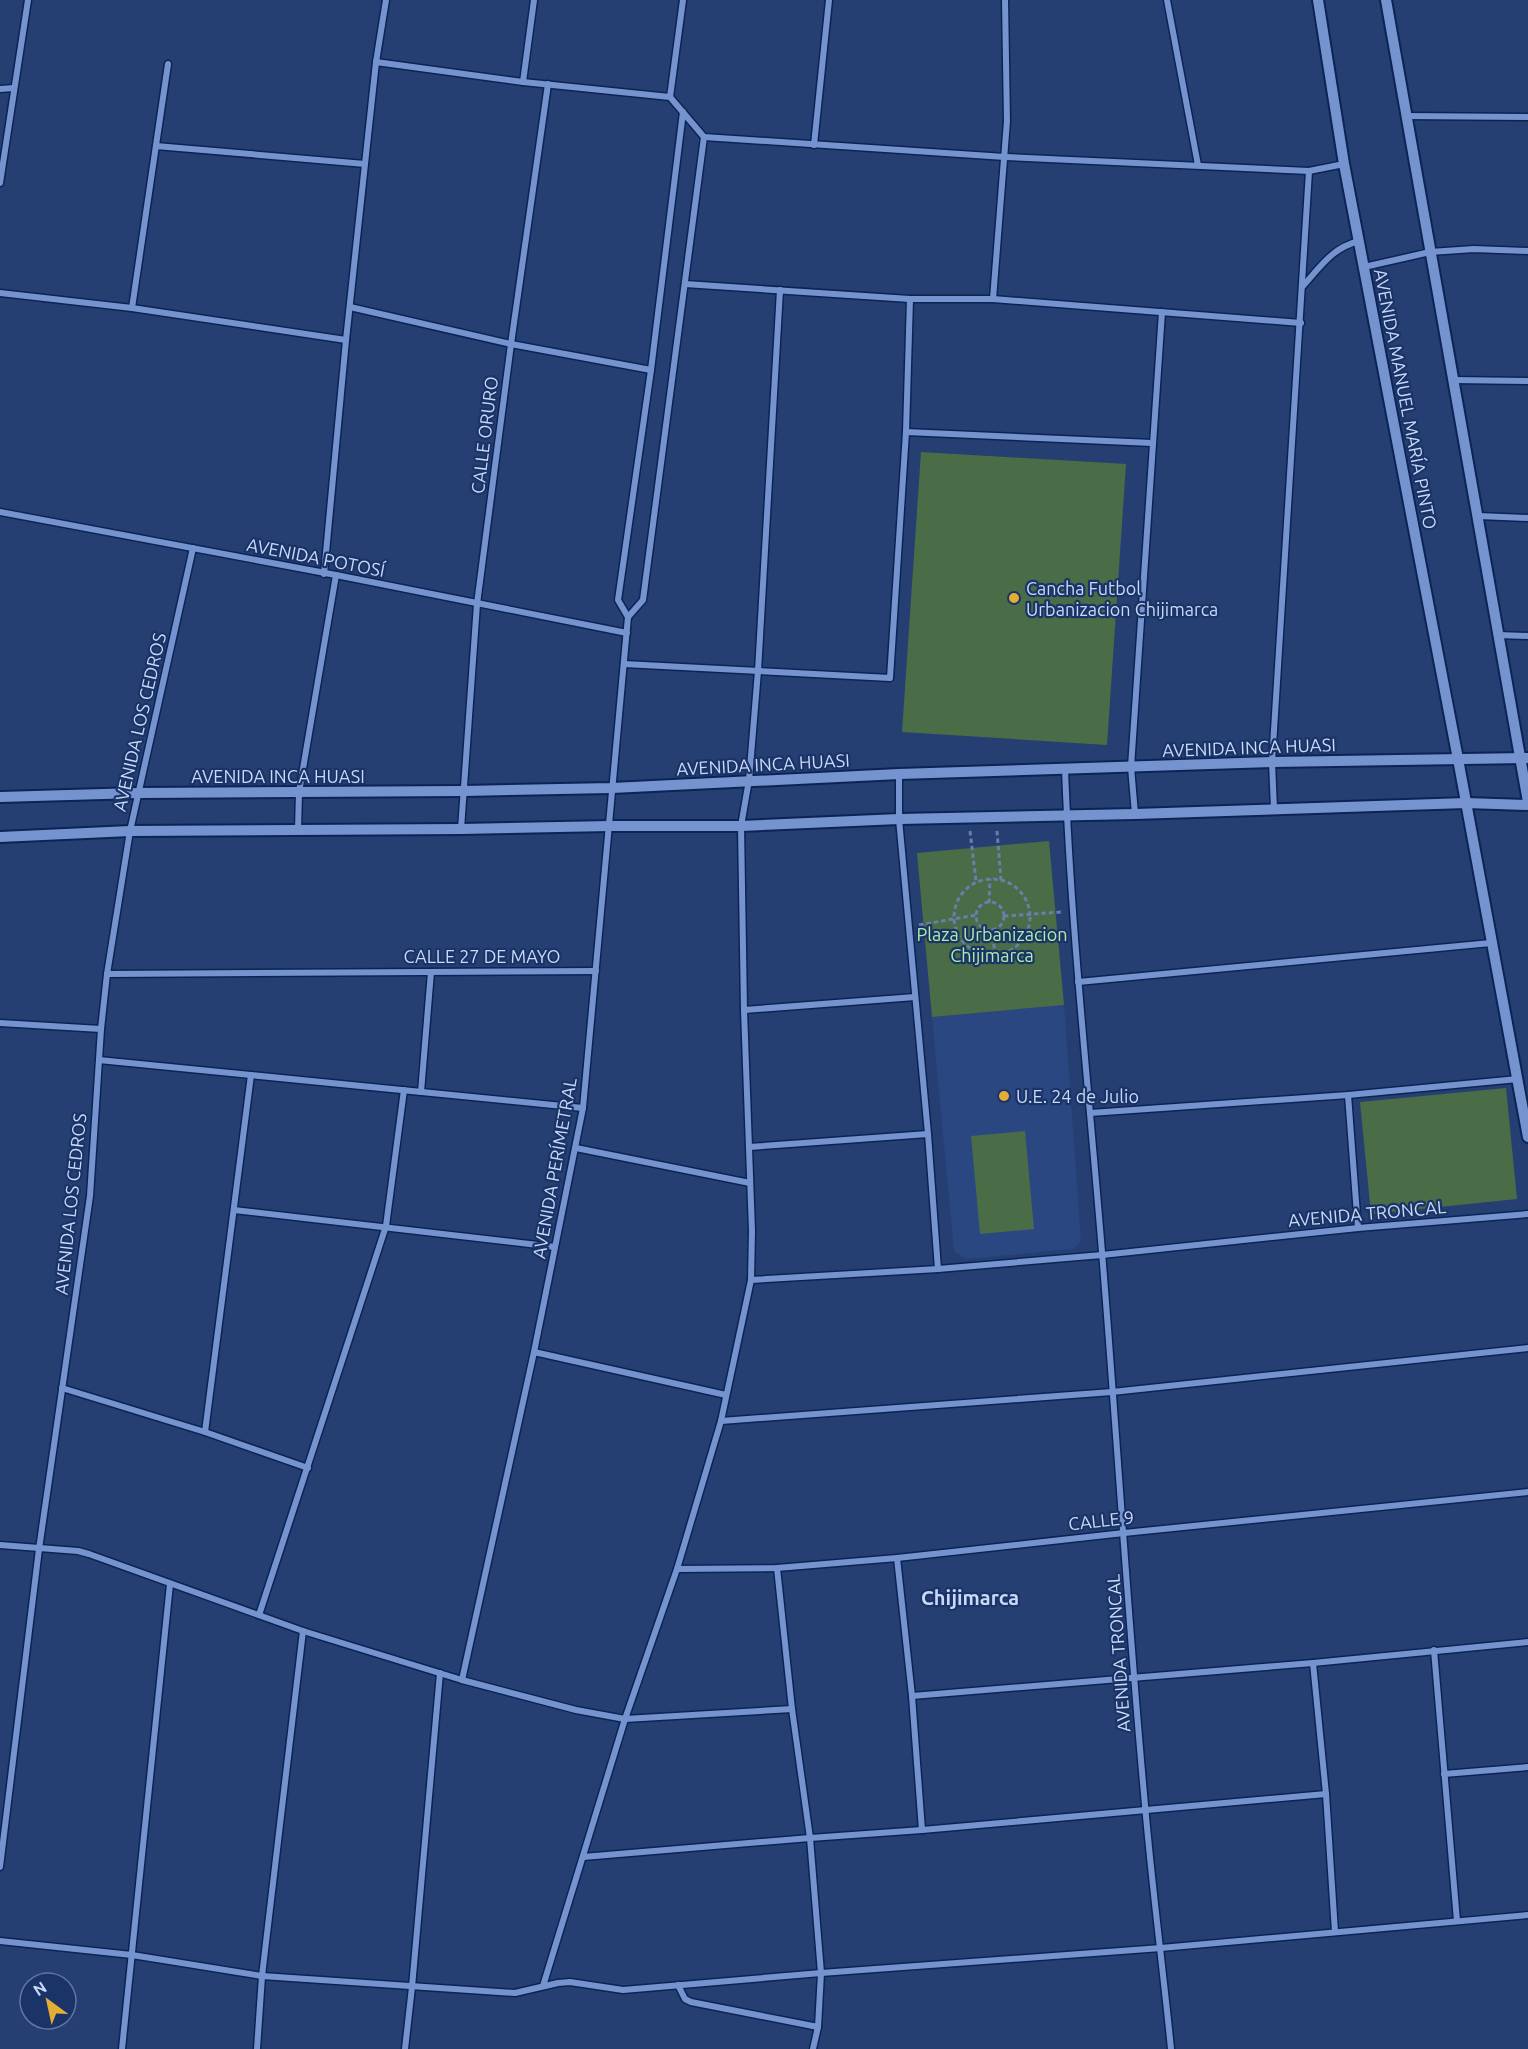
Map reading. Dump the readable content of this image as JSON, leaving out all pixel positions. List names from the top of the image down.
{
  "streets": {
    "street": [
      "AVENIDA MANUEL MARÍA PINTO",
      "CALLE ORURO",
      "AVENIDA POTOSÍ",
      "AVENIDA LOS CEDROS",
      "AVENIDA INCA HUASI",
      "CALLE 27 DE MAYO",
      "AVENIDA PERÍMETRAL",
      "AVENIDA TRONCAL",
      "CALLE 9"
    ]
  },
  "crossings": [
    ["AVENIDA MANUEL MARÍA PINTO", "AVENIDA INCA HUASI"],
    ["CALLE ORURO", "AVENIDA POTOSÍ"],
    ["CALLE ORURO", "AVENIDA INCA HUASI"],
    ["AVENIDA POTOSÍ", "AVENIDA LOS CEDROS"],
    ["AVENIDA POTOSÍ", "AVENIDA PERÍMETRAL"],
    ["AVENIDA LOS CEDROS", "AVENIDA INCA HUASI"],
    ["AVENIDA LOS CEDROS", "CALLE 27 DE MAYO"],
    ["AVENIDA INCA HUASI", "AVENIDA PERÍMETRAL"],
    ["AVENIDA INCA HUASI", "AVENIDA TRONCAL"],
    ["CALLE 27 DE MAYO", "AVENIDA PERÍMETRAL"],
    ["AVENIDA TRONCAL", "CALLE 9"]
  ],
  "districts": ["Chijimarca"],
  "parks": ["Plaza Urbanizacion Chijimarca"],
  "places": ["Cancha Futbol Urbanizacion Chijimarca", "U.E. 24 de Julio"],
  "north": "top left"
}
